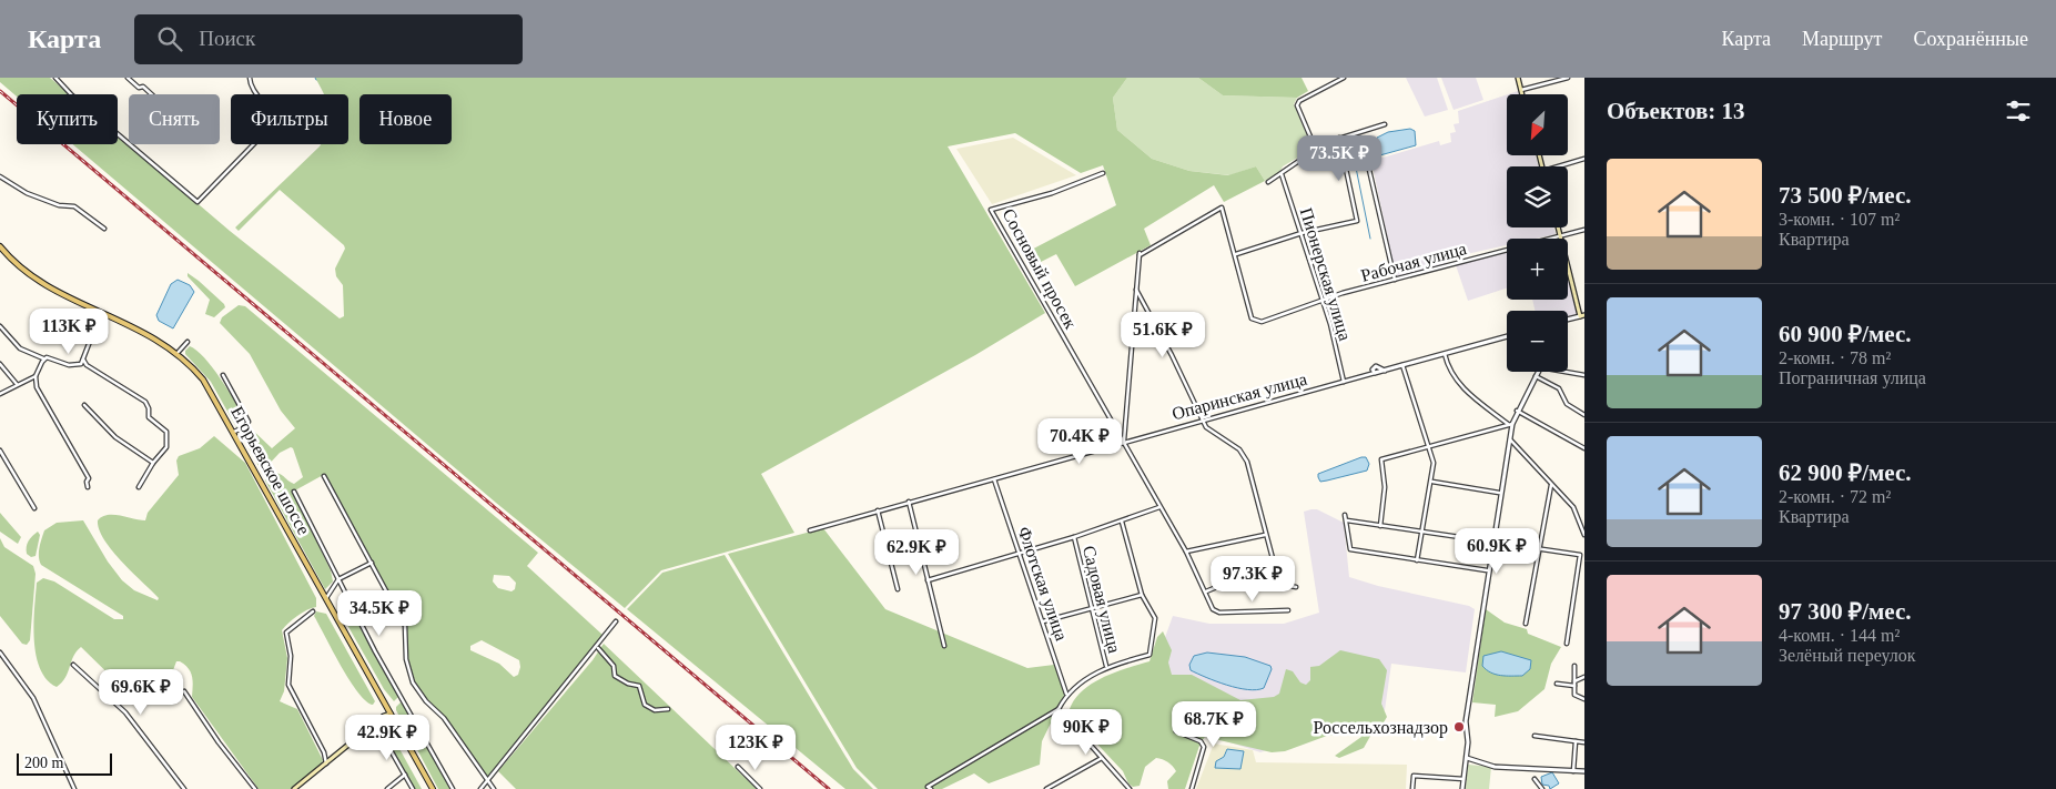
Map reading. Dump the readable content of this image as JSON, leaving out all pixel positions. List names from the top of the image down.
{
  "streets": {
    "main road": ["Егорьевское шоссе"],
    "street": [
      "Рабочая улица",
      "Сосновый просек",
      "Пионерская улица",
      "Опаринская улица",
      "Флотская улица",
      "Садовая улица"
    ]
  },
  "crossings": [
    ["Рабочая улица", "Пионерская улица"],
    ["Сосновый просек", "Опаринская улица"],
    ["Пионерская улица", "Опаринская улица"],
    ["Опаринская улица", "Флотская улица"]
  ],
  "places": ["Россельхознадзор"],
  "scale_bar": "200 m",
  "north": "bottom left",
  "page": {
    "header": "Карта",
    "search": "Поиск",
    "nav": ["Карта", "Маршрут", "Сохранённые"],
    "heading": "Объектов: 13",
    "map_buttons": ["+", "−"],
    "chip": [
      "Купить",
      "Снять",
      "Фильтры",
      "Новое"
    ],
    "price": [
      "73.5K ₽",
      "113K ₽",
      "51.6K ₽",
      "70.4K ₽",
      "60.9K ₽",
      "62.9K ₽",
      "97.3K ₽",
      "34.5K ₽",
      "69.6K ₽",
      "68.7K ₽",
      "90K ₽",
      "42.9K ₽",
      "123K ₽"
    ],
    "list": [
      {
        "name": "73 500 ₽/мес.",
        "note": "3-комн. · 107 m² · Квартира"
      },
      {
        "name": "60 900 ₽/мес.",
        "note": "2-комн. · 78 m² · Пограничная улица"
      },
      {
        "name": "62 900 ₽/мес.",
        "note": "2-комн. · 72 m² · Квартира"
      },
      {
        "name": "97 300 ₽/мес.",
        "note": "4-комн. · 144 m² · Зелёный переулок"
      }
    ],
    "scale": "200 m"
  }
}
